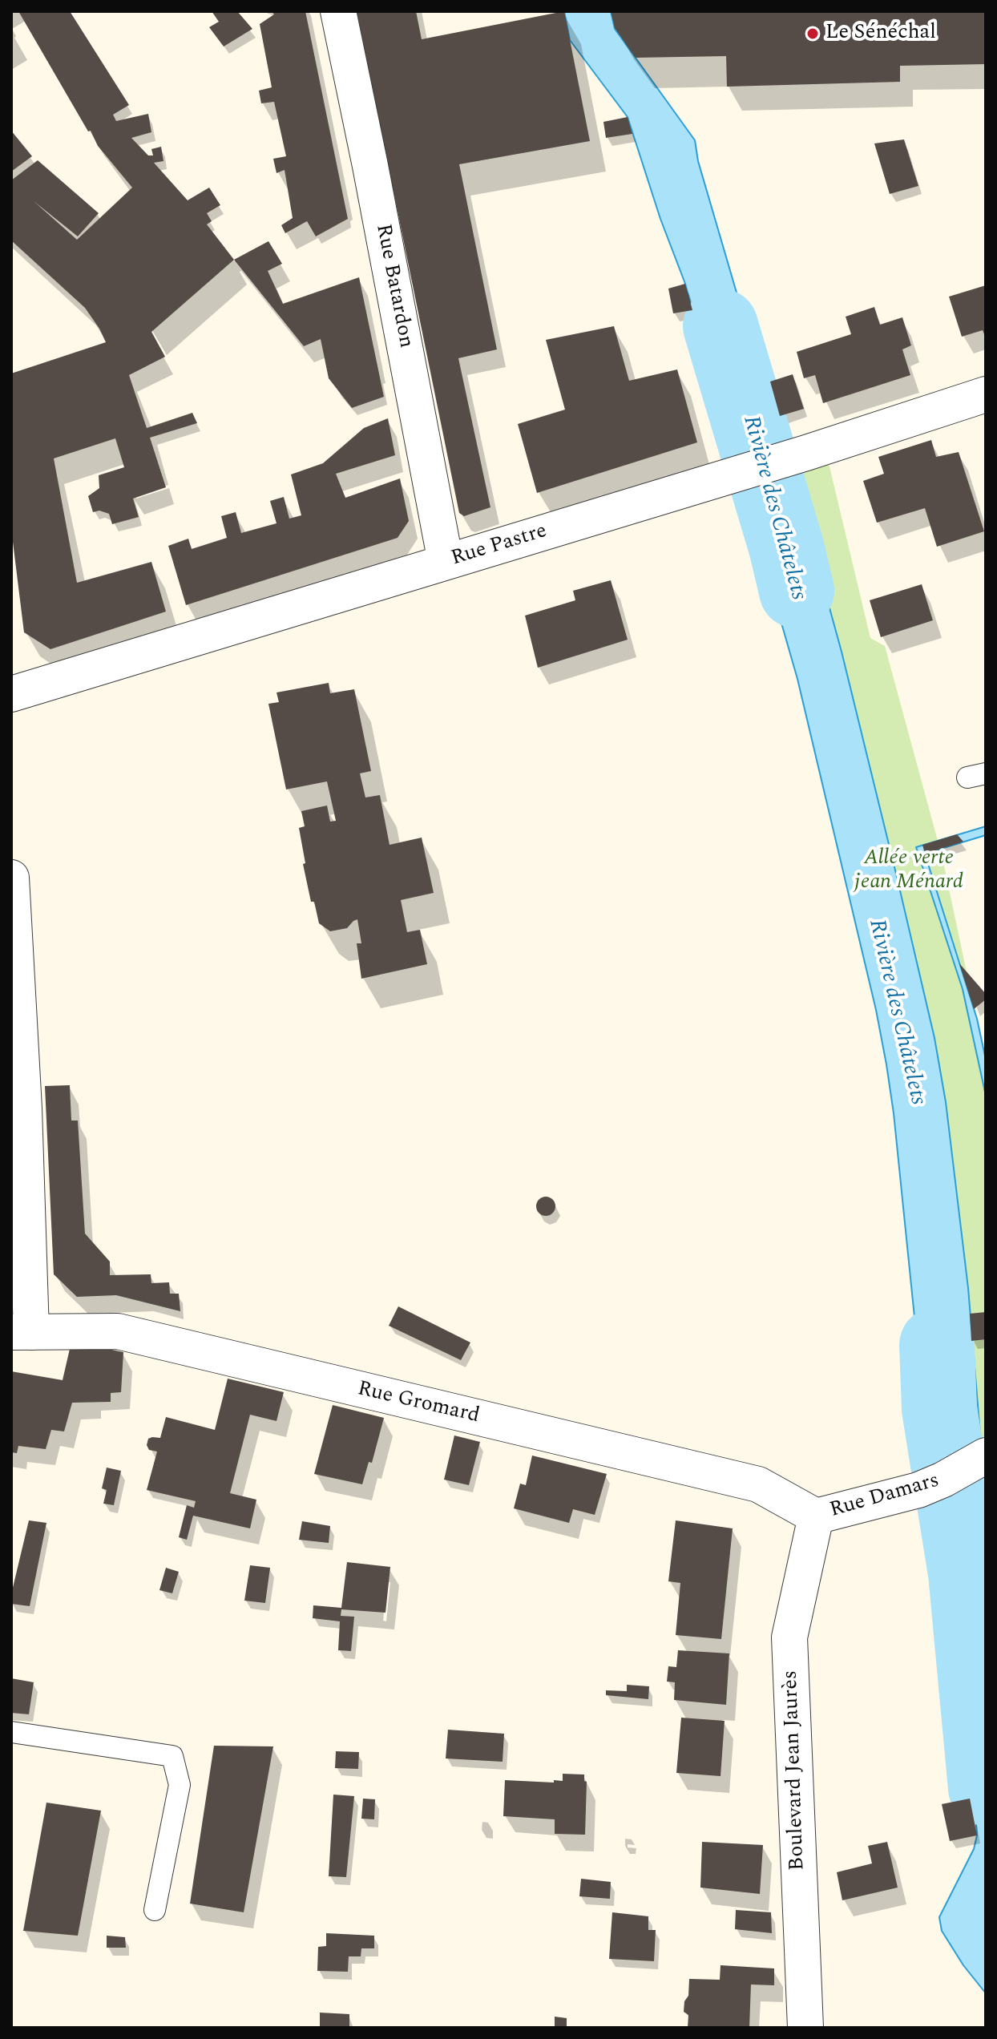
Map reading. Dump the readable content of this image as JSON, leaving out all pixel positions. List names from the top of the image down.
{
  "streets": {
    "street": [
      "Rue Batardon",
      "Rue Pastre",
      "Rue Gromard",
      "Rue Damars",
      "Boulevard Jean Jaurès"
    ]
  },
  "crossings": [
    ["Rue Batardon", "Rue Pastre"],
    ["Rue Gromard", "Rue Damars"],
    ["Rue Gromard", "Boulevard Jean Jaurès"],
    ["Rue Damars", "Boulevard Jean Jaurès"]
  ],
  "water": ["Rivière des Châtelets"],
  "parks": ["Allée verte jean Ménard"],
  "places": ["Le Sénéchal"]
}
